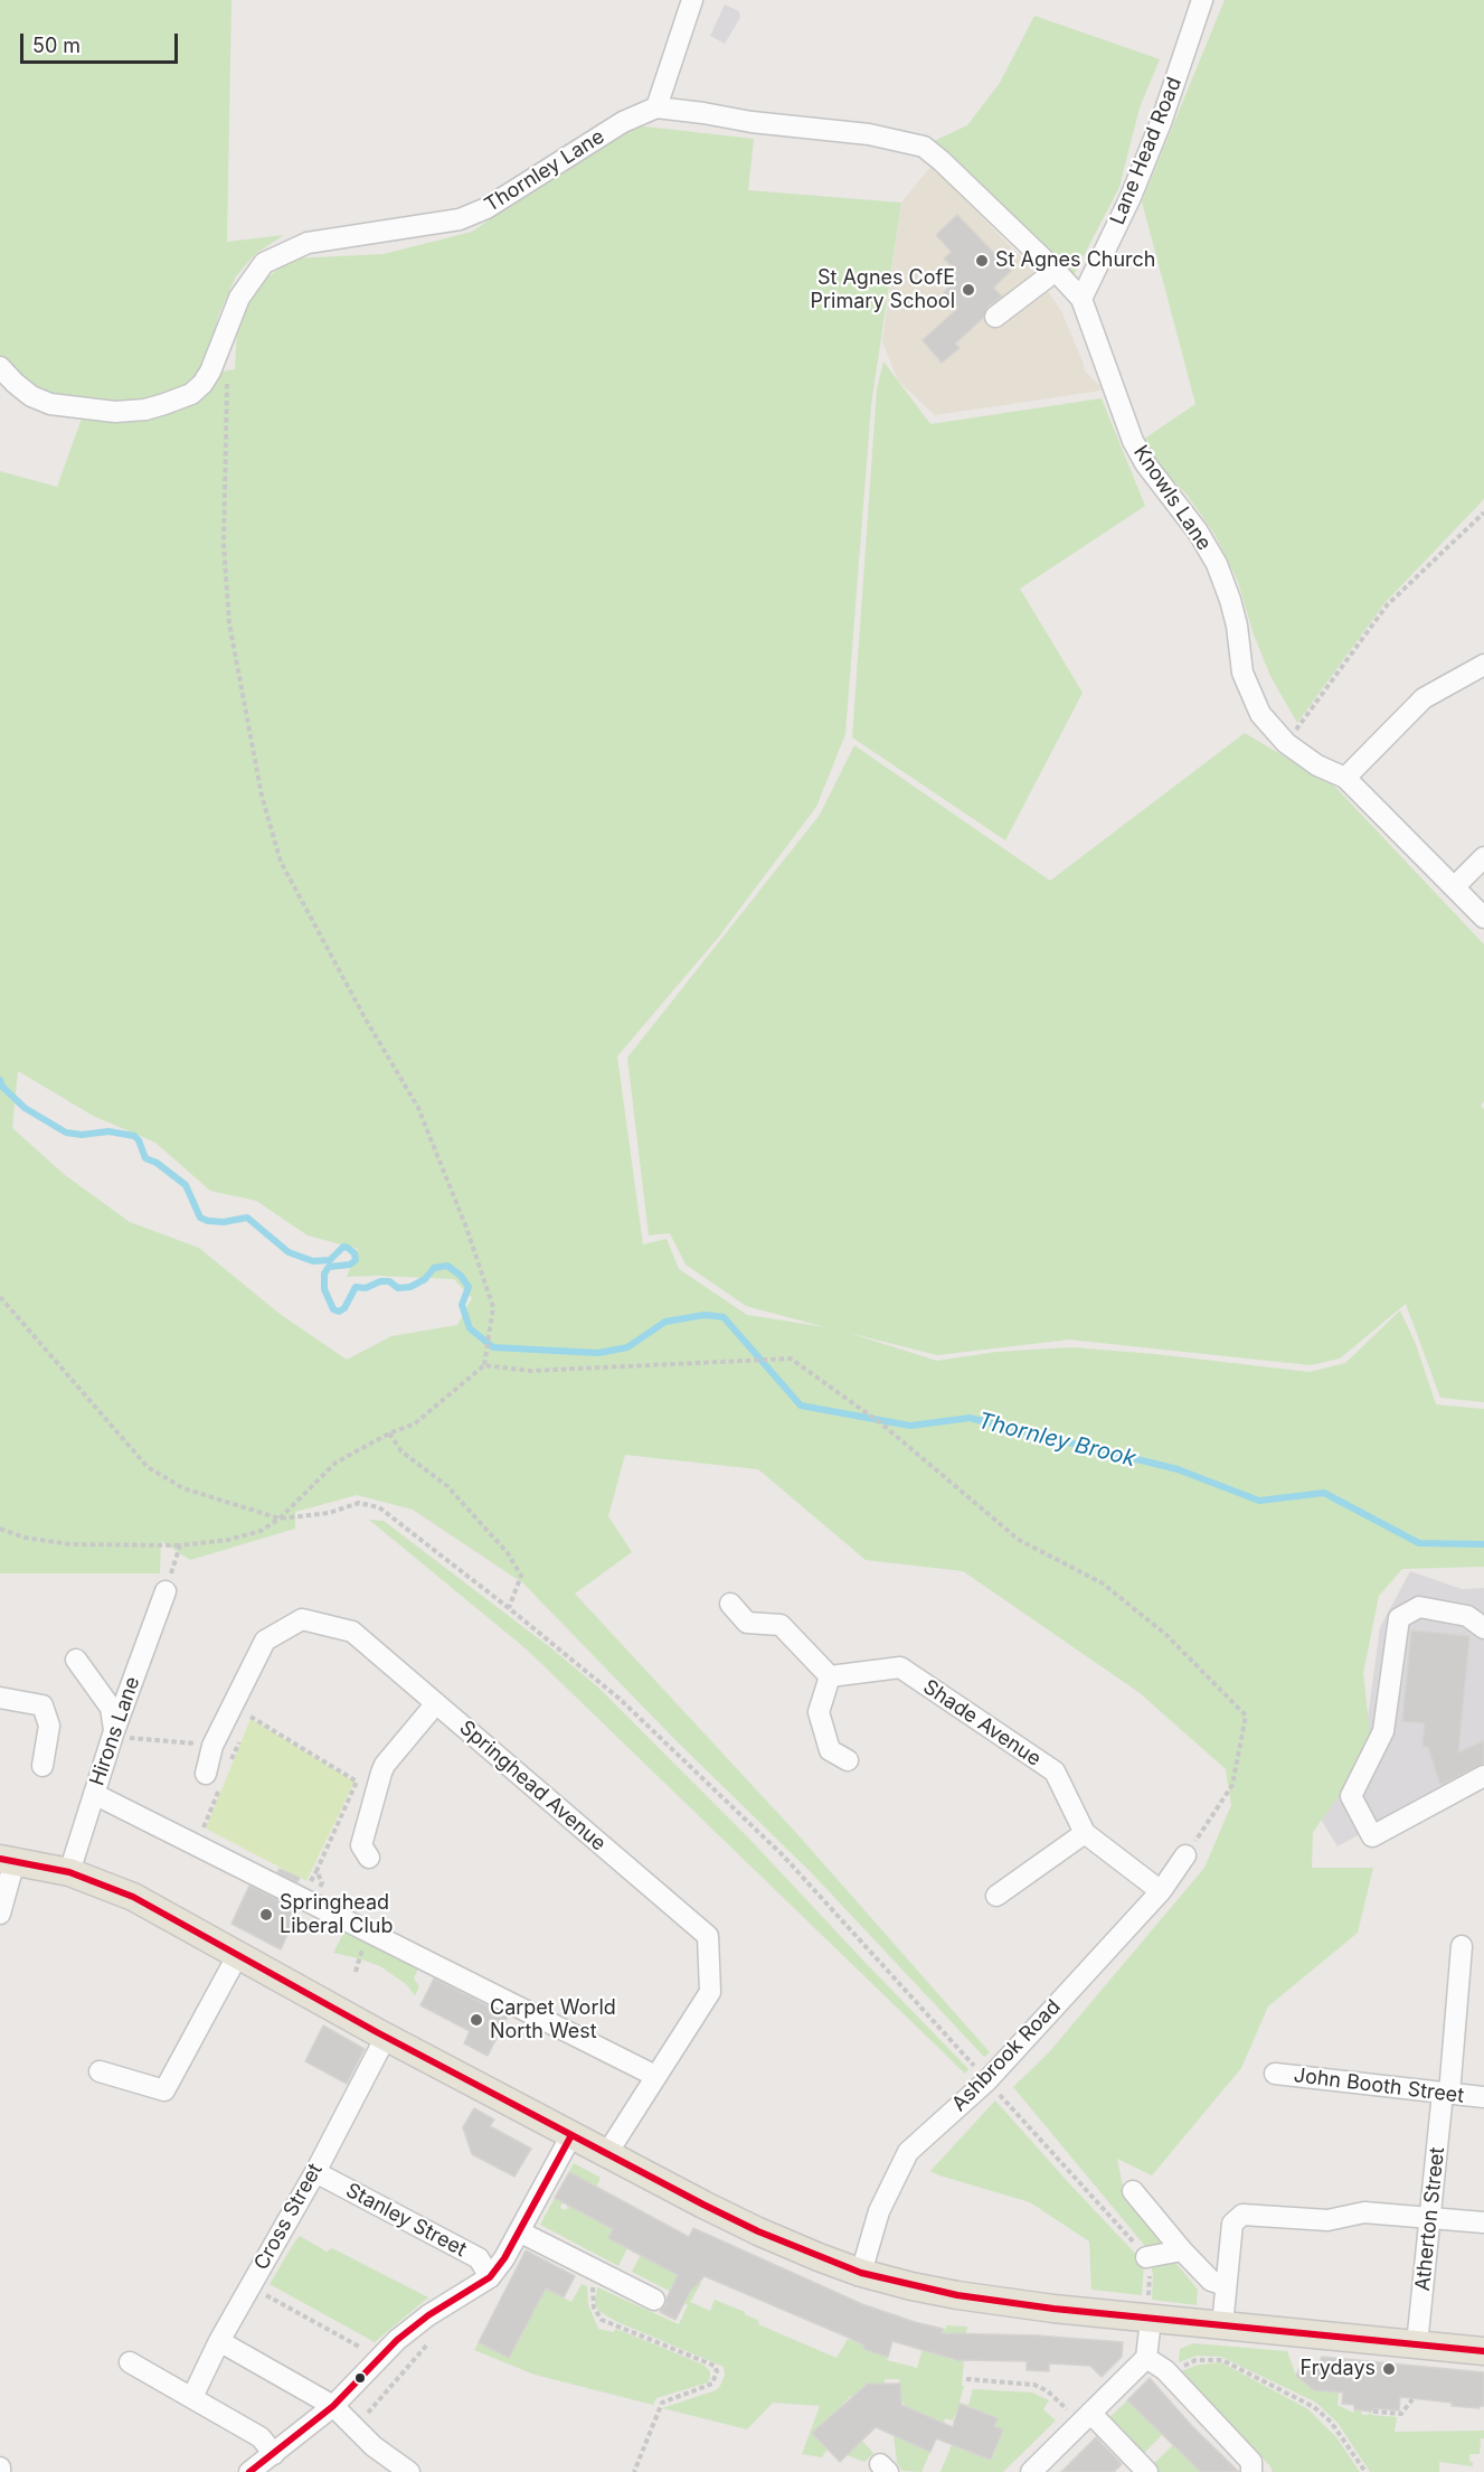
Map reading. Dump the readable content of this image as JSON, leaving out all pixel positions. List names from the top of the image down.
{
  "streets": {
    "street": [
      "Lane Head Road",
      "Thornley Lane",
      "Knowls Lane",
      "Shade Avenue",
      "Hirons Lane",
      "Springhead Avenue",
      "Ashbrook Road",
      "John Booth Street",
      "Cross Street",
      "Atherton Street",
      "Stanley Street"
    ]
  },
  "crossings": [
    ["Lane Head Road", "Thornley Lane"],
    ["Lane Head Road", "Knowls Lane"],
    ["Thornley Lane", "Knowls Lane"],
    ["Shade Avenue", "Ashbrook Road"],
    ["John Booth Street", "Atherton Street"],
    ["Cross Street", "Stanley Street"]
  ],
  "water": ["Thornley Brook"],
  "places": [
    "St Agnes Church",
    "St Agnes CofE Primary School",
    "Springhead Liberal Club",
    "Carpet World North West",
    "Frydays"
  ],
  "scale_bar": "50 m"
}
